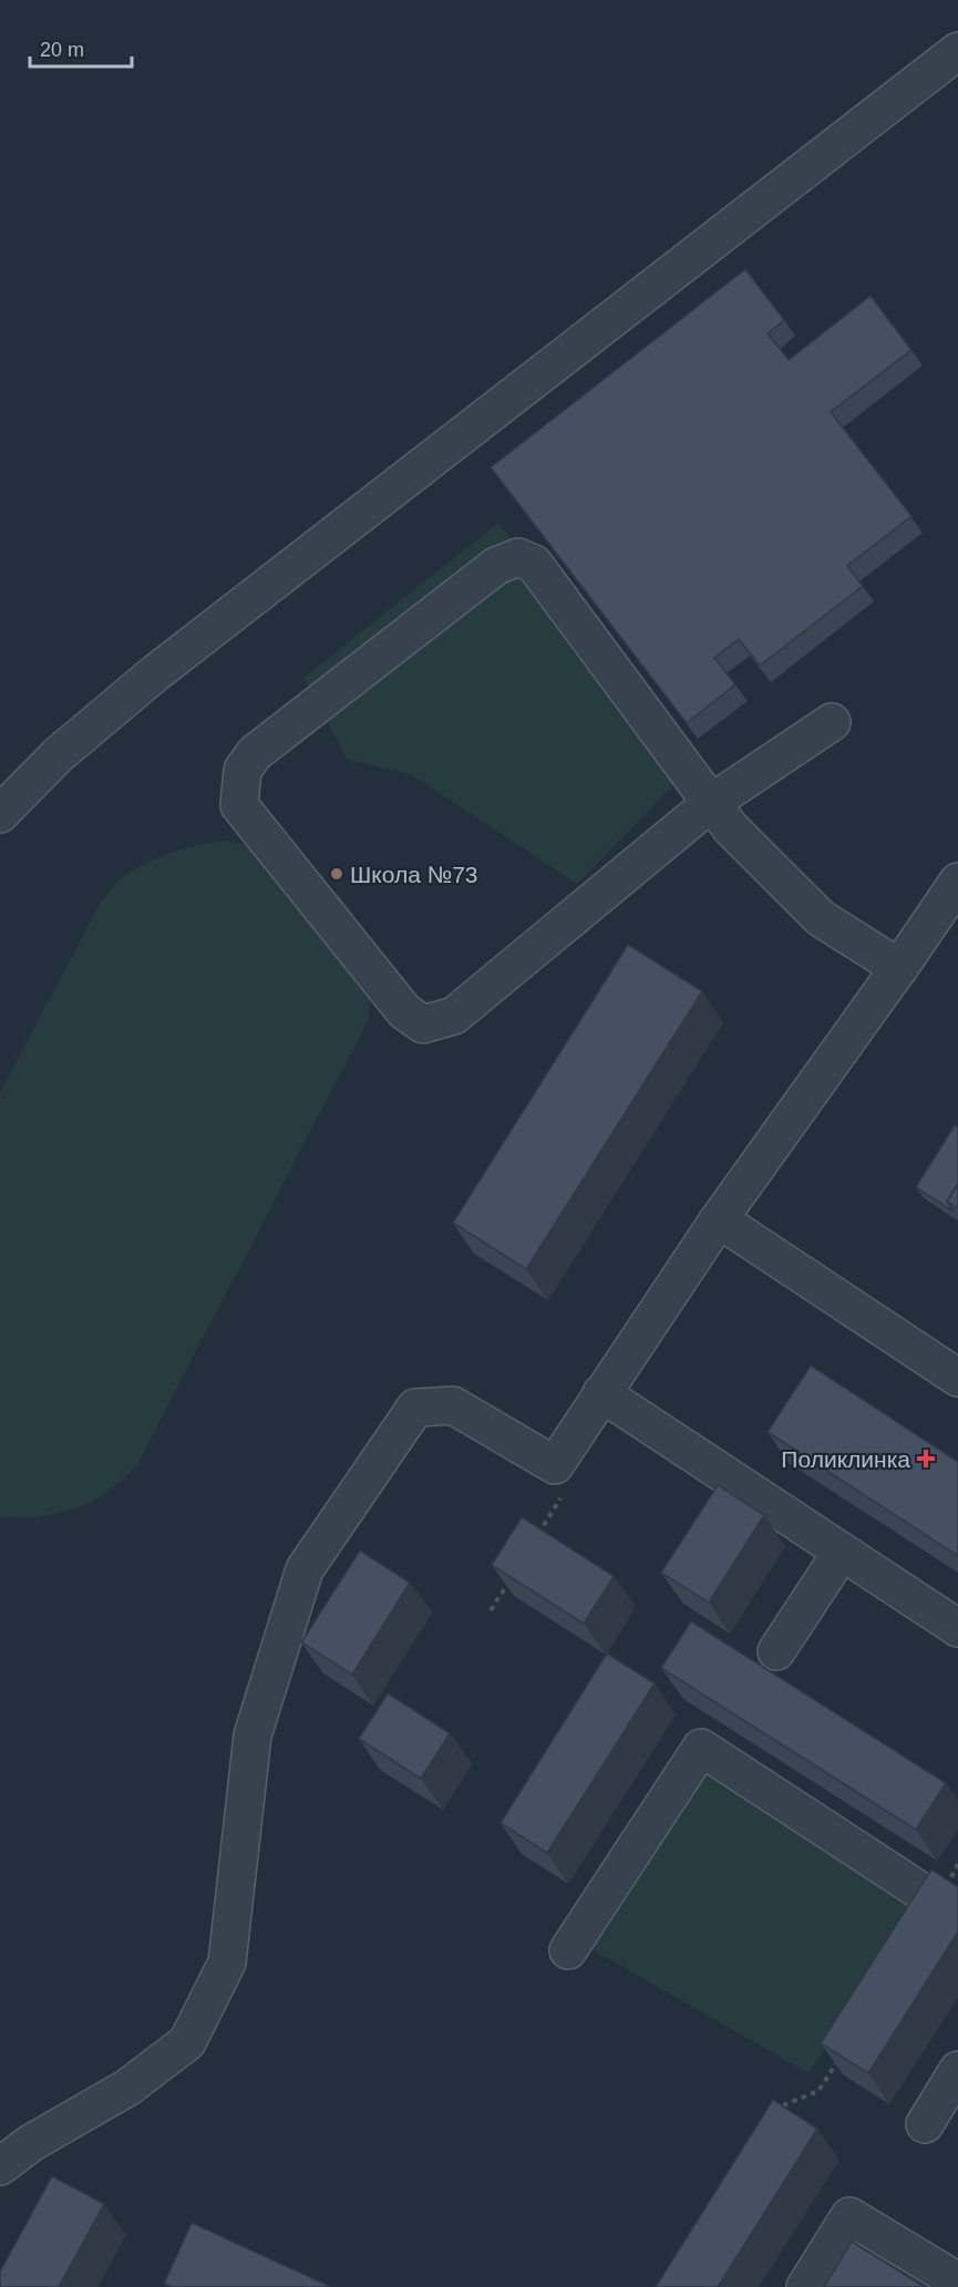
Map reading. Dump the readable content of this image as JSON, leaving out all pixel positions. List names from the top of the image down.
{
  "places": {
    "other": ["Школа №73"],
    "health": ["Поликлинка"]
  },
  "scale_bar": "20 m"
}
